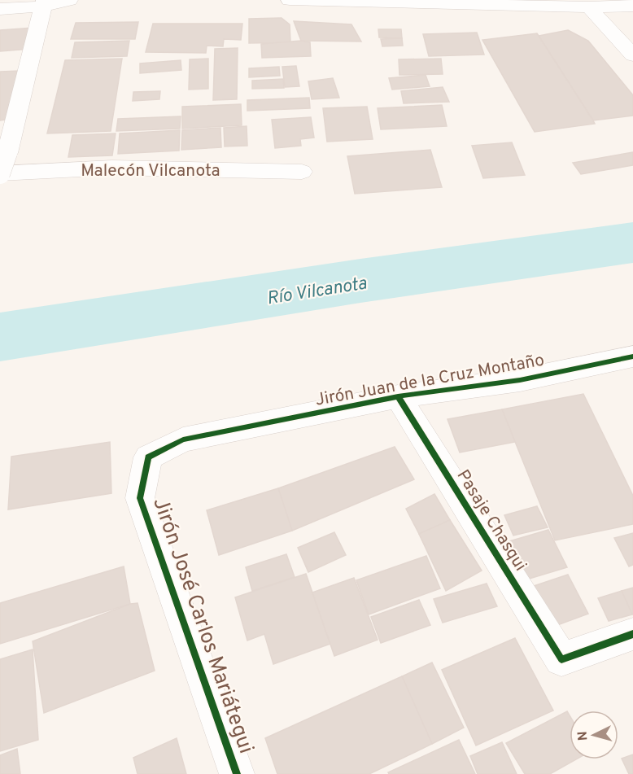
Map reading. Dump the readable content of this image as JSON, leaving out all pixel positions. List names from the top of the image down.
{
  "streets": {
    "street": [
      "Malecón Vilcanota",
      "Jirón Juan de la Cruz Montaño",
      "Pasaje Chasqui",
      "Jirón José Carlos Mariátegui"
    ]
  },
  "crossings": [
    ["Jirón Juan de la Cruz Montaño", "Pasaje Chasqui"],
    ["Jirón Juan de la Cruz Montaño", "Jirón José Carlos Mariátegui"]
  ],
  "water": ["Río Vilcanota"],
  "north": "left"
}
